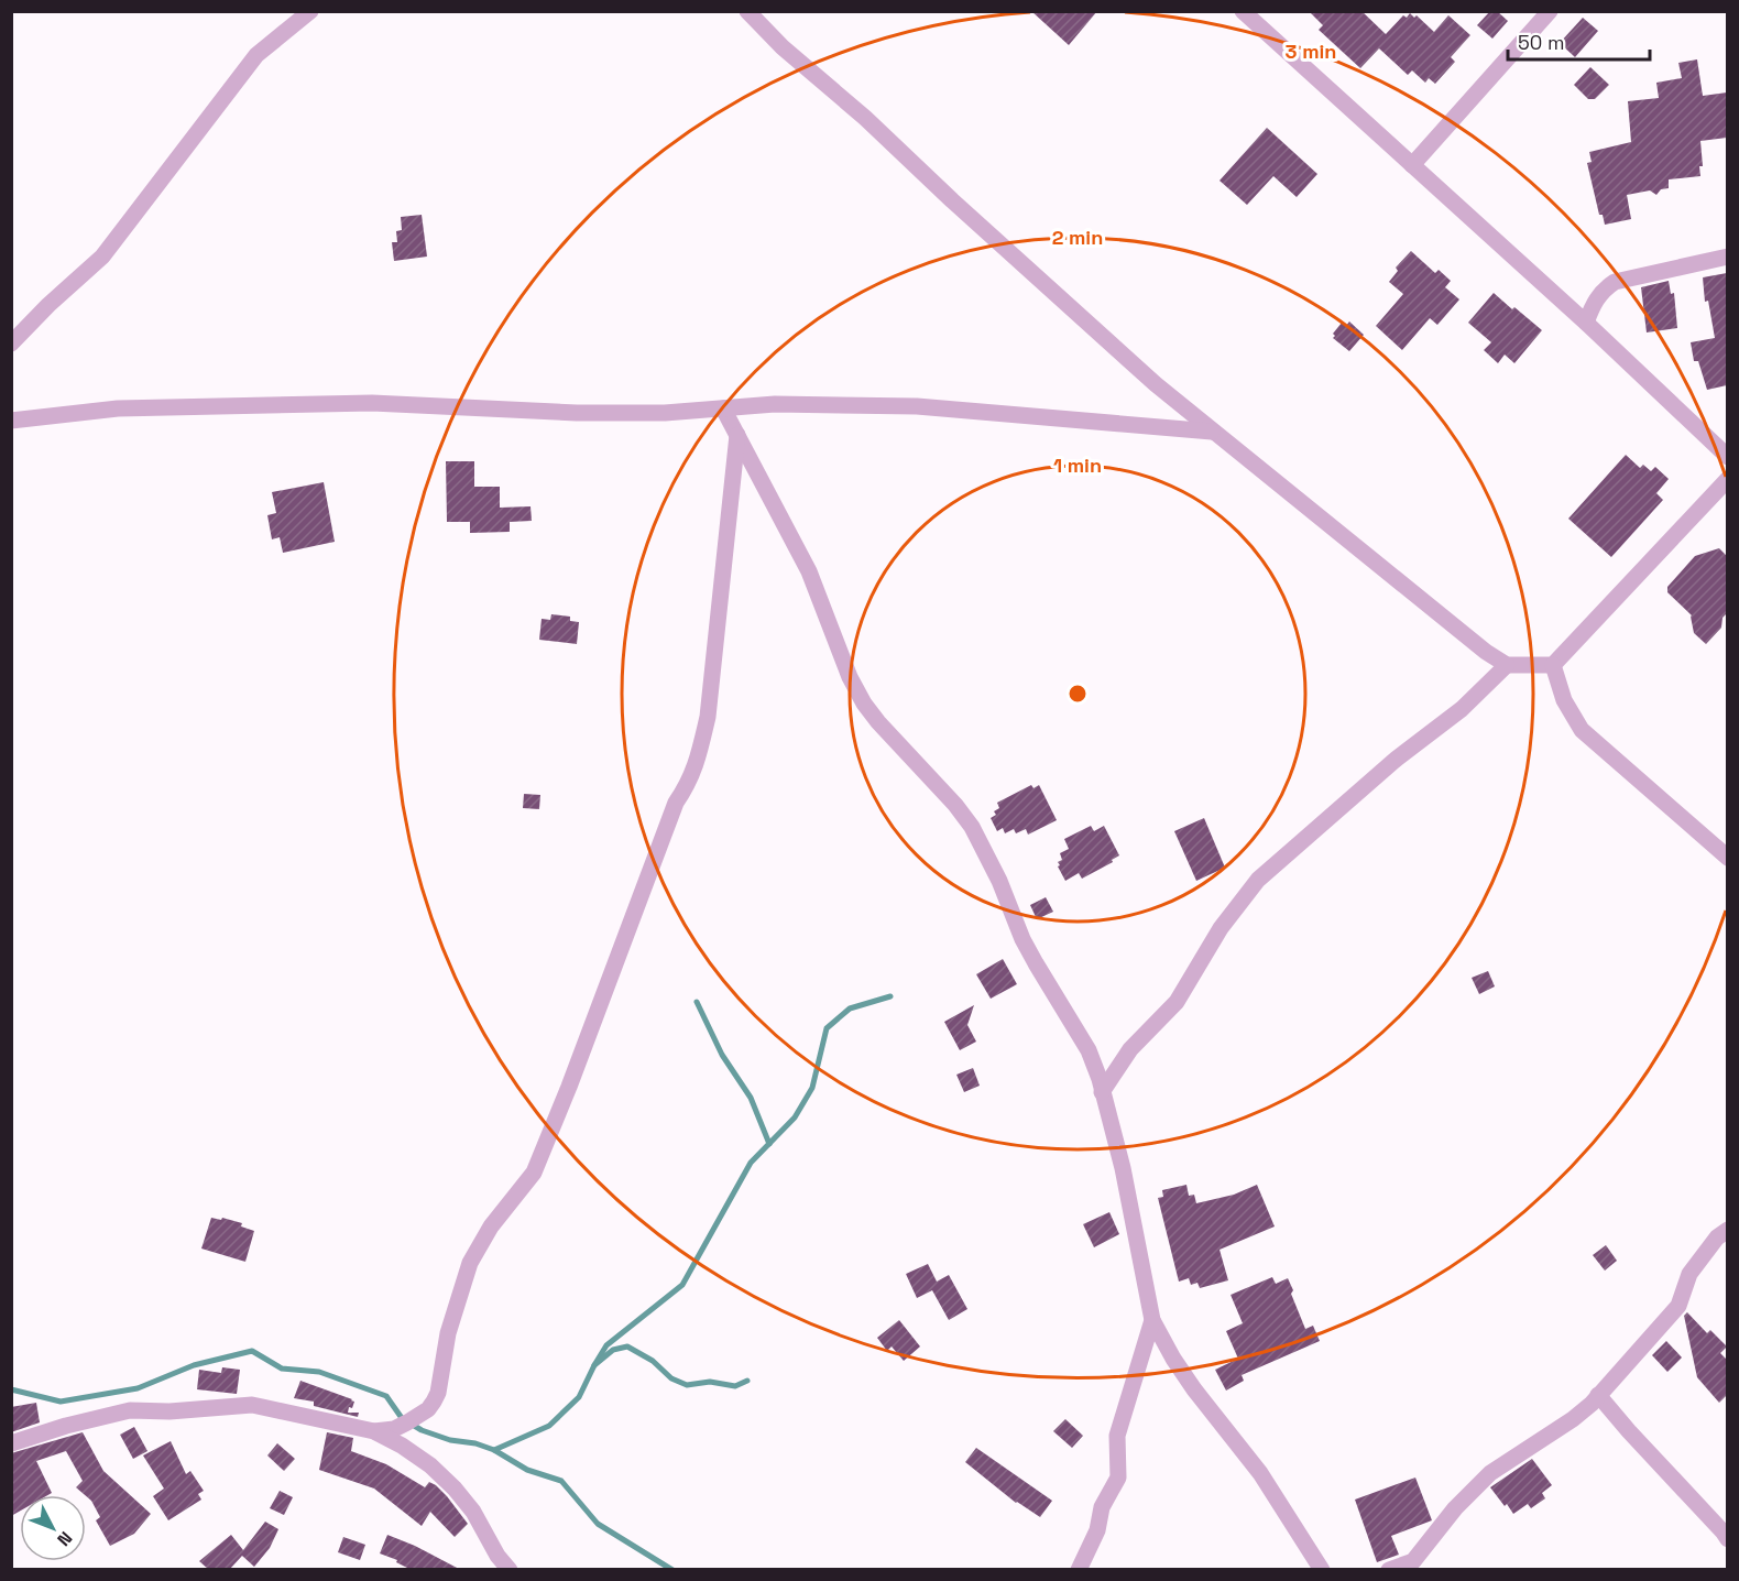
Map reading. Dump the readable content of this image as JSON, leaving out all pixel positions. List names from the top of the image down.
{
  "scale_bar": "50 m",
  "north": "bottom right",
  "rings": ["3 min", "2 min", "1 min"]
}
